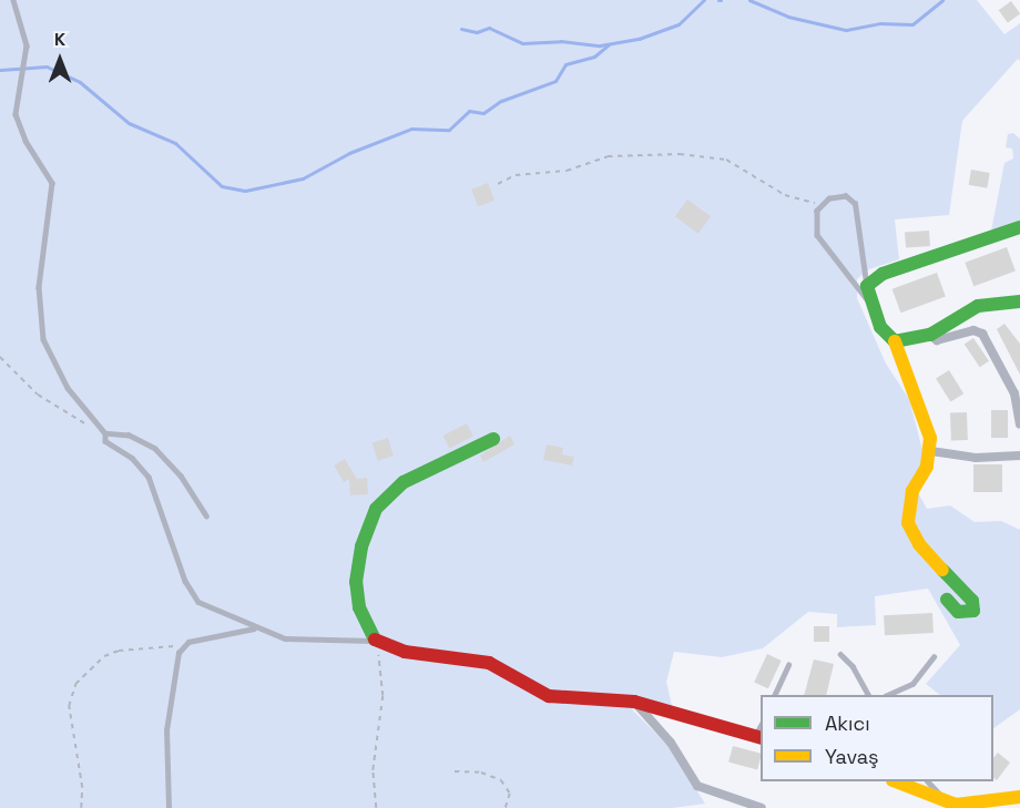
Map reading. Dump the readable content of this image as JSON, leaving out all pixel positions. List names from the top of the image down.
{
  "legend": ["Akıcı", "Yavaş"],
  "north": "top"
}
